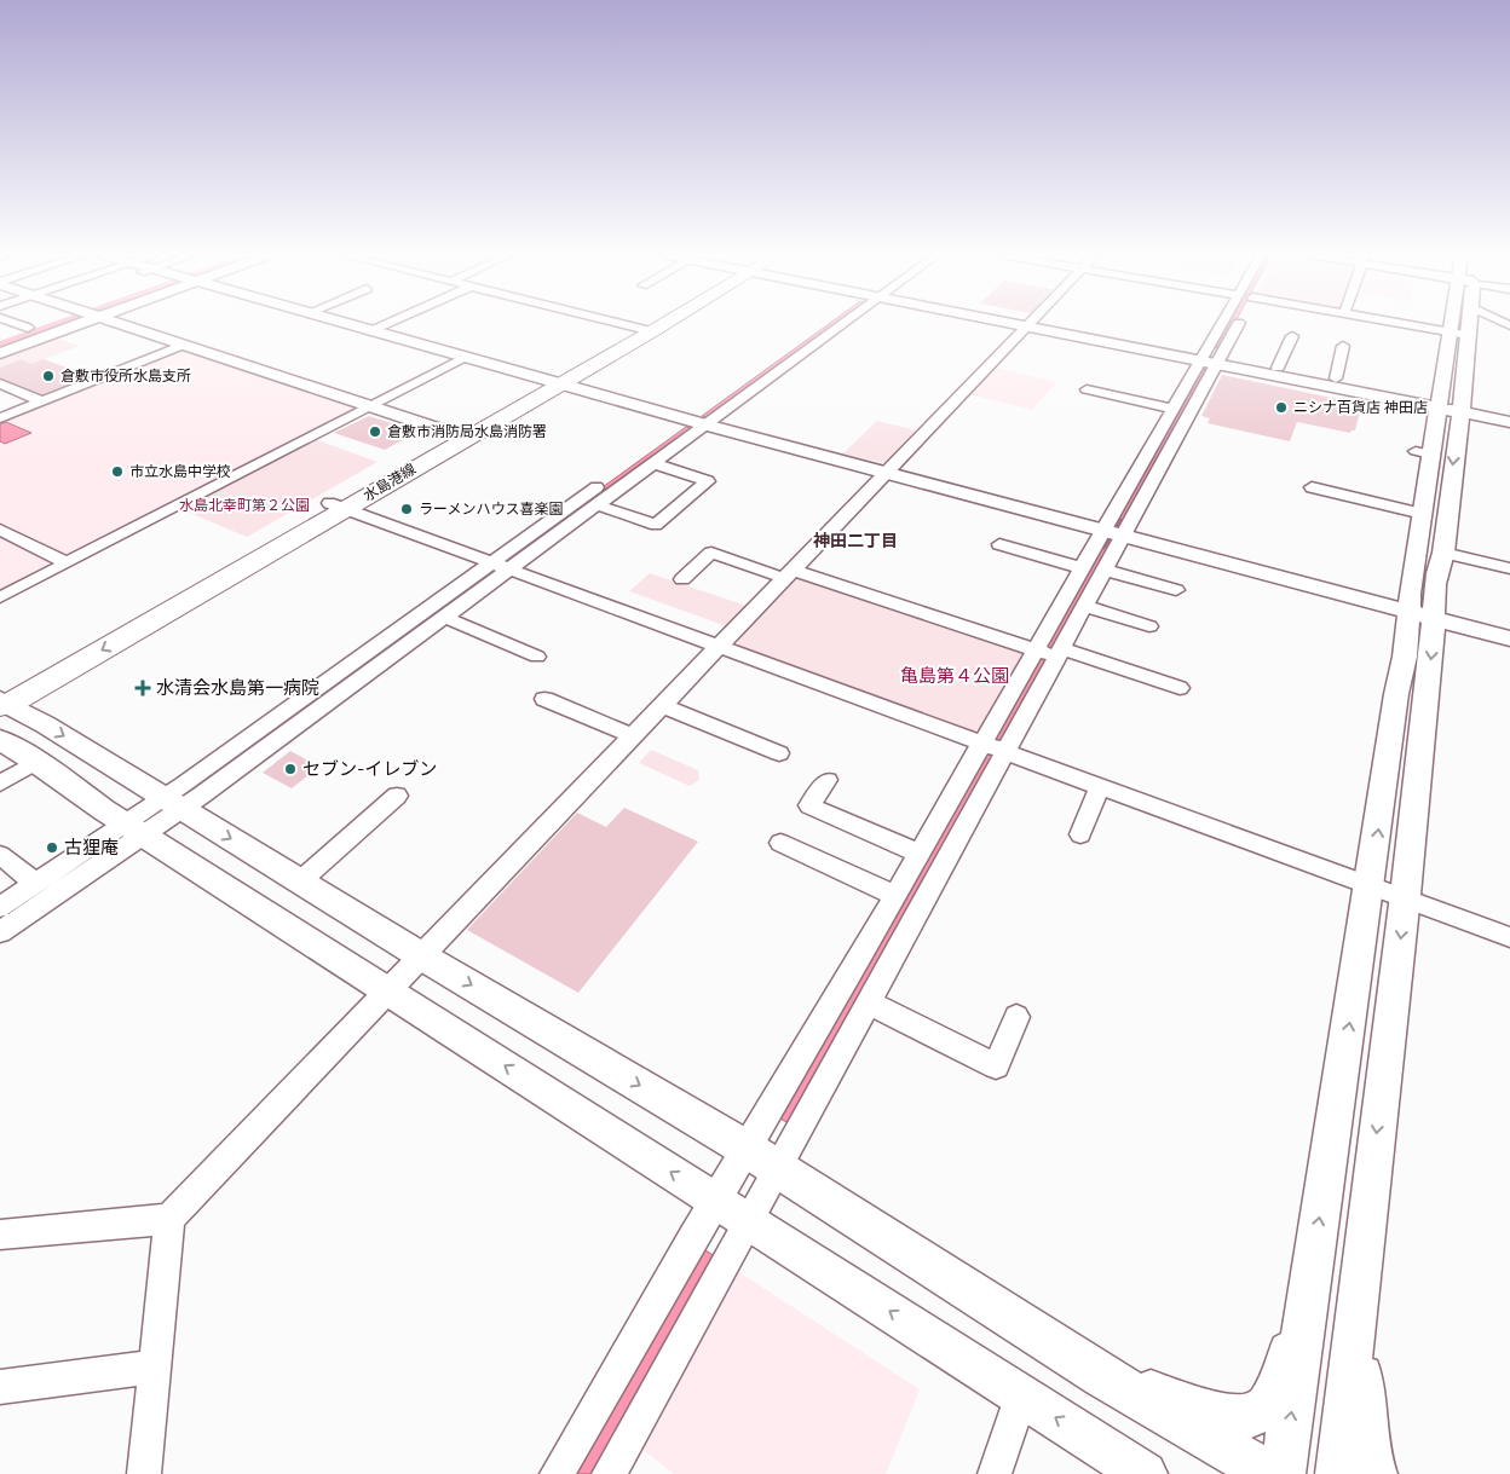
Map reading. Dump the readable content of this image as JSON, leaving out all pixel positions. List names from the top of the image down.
{
  "streets": {
    "main road": ["水島港線"]
  },
  "districts": ["神田二丁目"],
  "parks": ["水島北幸町第２公園", "亀島第４公園"],
  "places": {
    "other": [
      "倉敷市役所水島支所",
      "ニシナ百貨店 神田店",
      "倉敷市消防局水島消防署",
      "市立水島中学校",
      "ラーメンハウス喜楽園",
      "セブン-イレブン",
      "古狸庵"
    ],
    "health": ["水清会水島第一病院"]
  }
}
